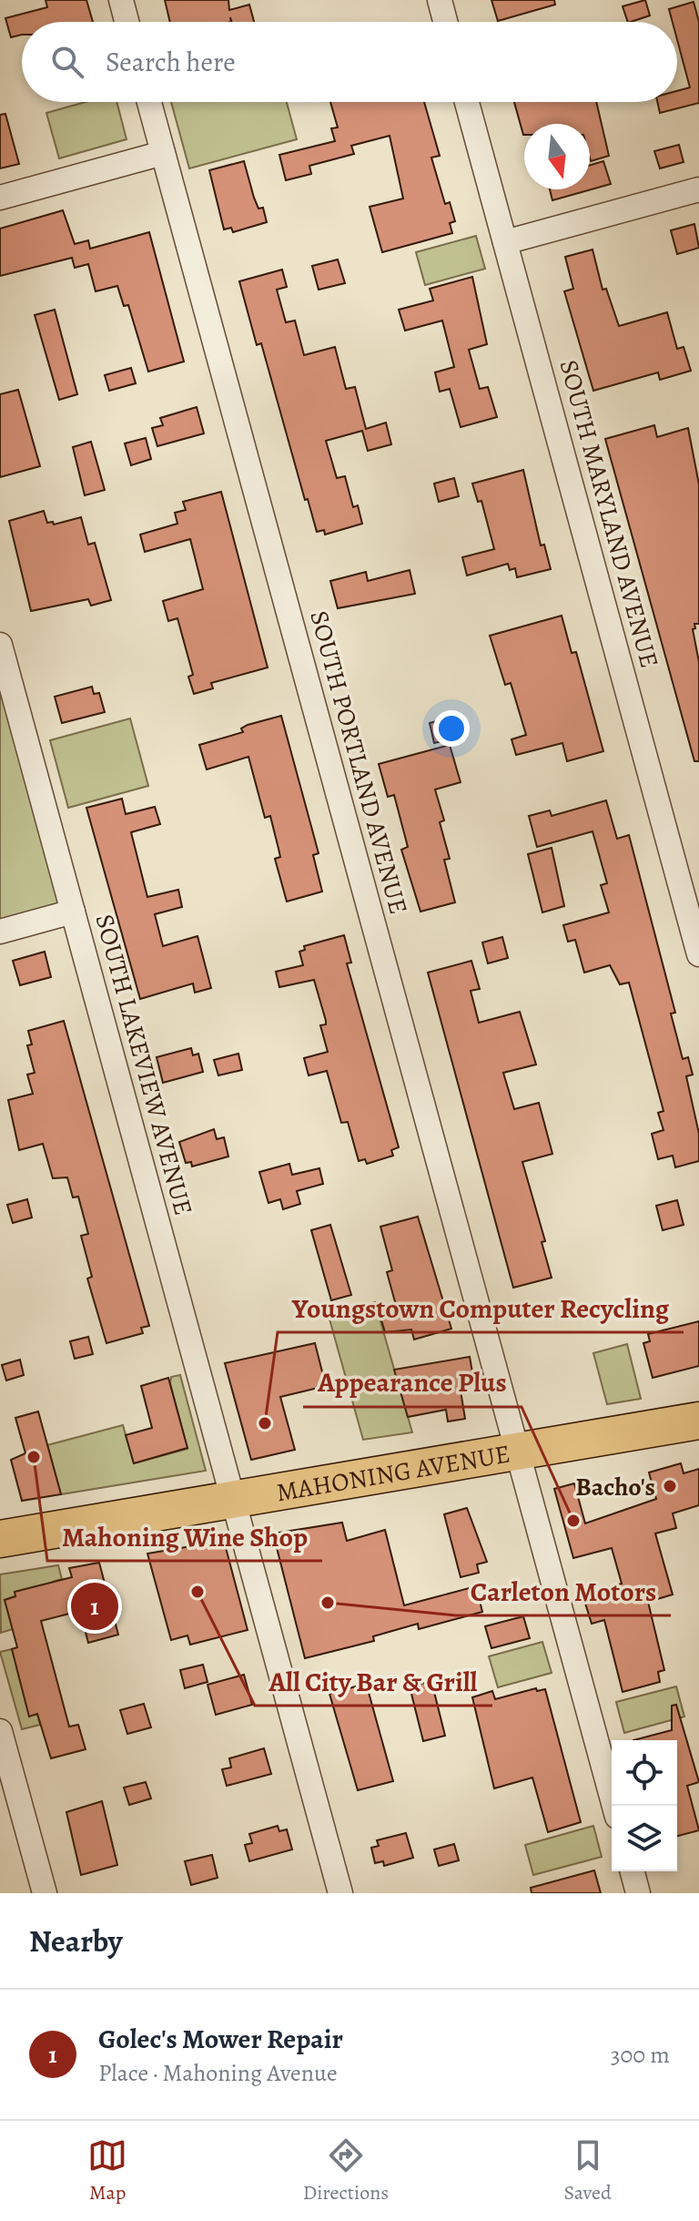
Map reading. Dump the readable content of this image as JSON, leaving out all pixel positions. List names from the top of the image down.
{
  "streets": {
    "main road": ["MAHONING AVENUE"],
    "street": ["SOUTH MARYLAND AVENUE", "SOUTH PORTLAND AVENUE", "SOUTH LAKEVIEW AVENUE"]
  },
  "crossings": [
    ["SOUTH PORTLAND AVENUE", "MAHONING AVENUE"],
    ["SOUTH LAKEVIEW AVENUE", "MAHONING AVENUE"]
  ],
  "places": [
    "Youngstown Computer Recycling",
    "Mahoning Wine Shop",
    "Bacho's",
    "Appearance Plus",
    "All City Bar & Grill",
    "Carleton Motors"
  ],
  "north": "bottom",
  "page": {
    "search": "Search here",
    "pins": "1",
    "heading": "Nearby",
    "list": [
      {
        "mark": "1",
        "name": "Golec's Mower Repair",
        "note": "Place · Mahoning Avenue",
        "value": "300 m"
      }
    ],
    "nav": ["Map", "Directions", "Saved"]
  }
}
